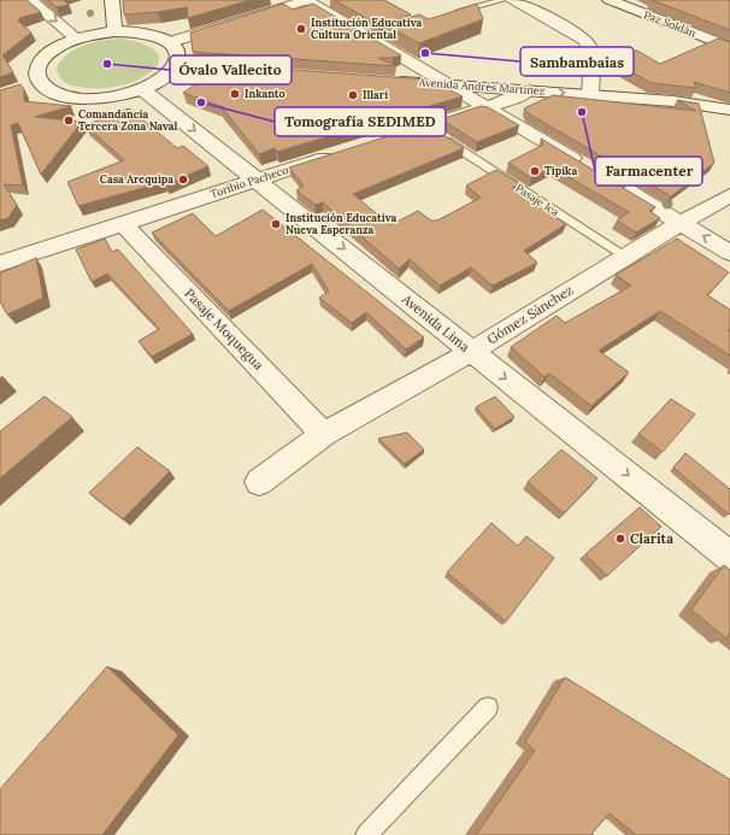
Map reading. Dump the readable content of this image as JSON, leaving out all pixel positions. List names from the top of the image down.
{
  "streets": {
    "street": [
      "Paz Soldán",
      "Avenida Andrés Martínez",
      "Toribio Pacheco",
      "Gómez Sánchez",
      "Avenida Lima",
      "Pasaje Moquegua"
    ],
    "lane": ["Pasaje Ica"]
  },
  "crossings": [
    ["Toribio Pacheco", "Avenida Lima"],
    ["Toribio Pacheco", "Pasaje Moquegua"],
    ["Pasaje Ica", "Gómez Sánchez"],
    ["Gómez Sánchez", "Avenida Lima"],
    ["Gómez Sánchez", "Pasaje Moquegua"]
  ],
  "places": [
    "Institución Educativa Cultura Oriental",
    "Sambambaias",
    "Óvalo Vallecito",
    "Inkanto",
    "Illari",
    "Tomografía SEDIMED",
    "Farmacenter",
    "Comandancia Tercera Zona Naval",
    "Tipika",
    "Casa Arequipa",
    "Institución Educativa Nueva Esperanza",
    "Clarita"
  ]
}
